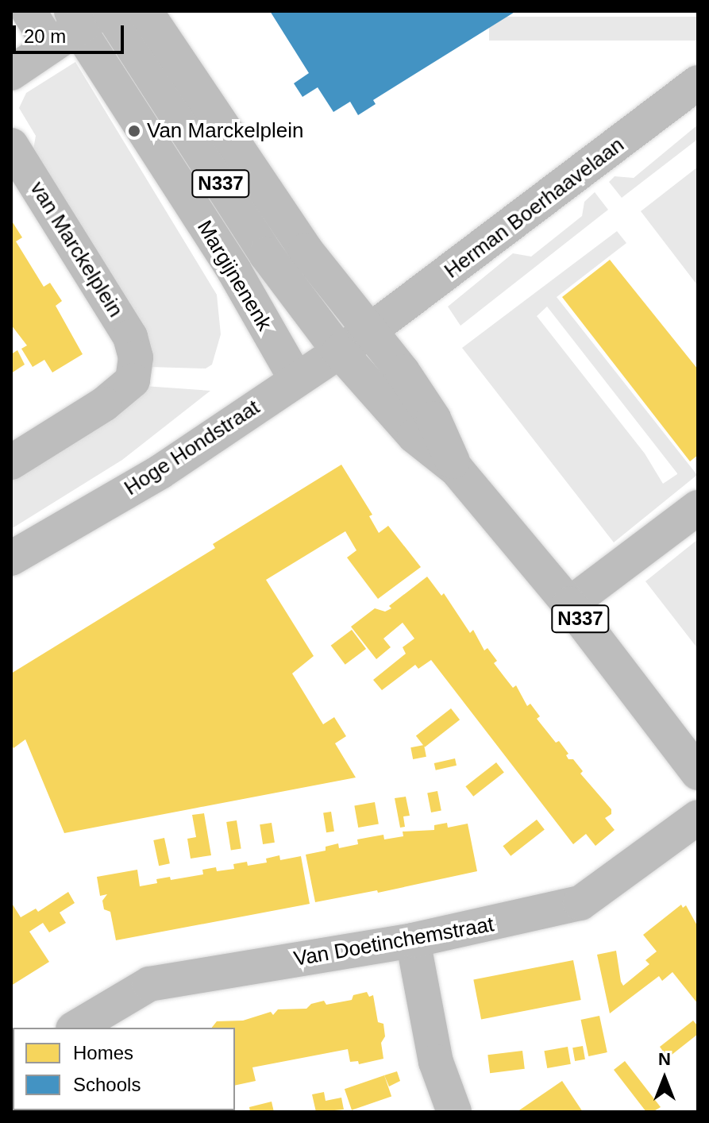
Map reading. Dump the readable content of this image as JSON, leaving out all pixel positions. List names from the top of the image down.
{
  "streets": {
    "street": [
      "N337",
      "Herman Boerhaavelaan",
      "van Marckelplein",
      "Margijnenenk",
      "Hoge Hondstraat",
      "Van Doetinchemstraat"
    ]
  },
  "crossings": [
    ["N337", "Herman Boerhaavelaan"],
    ["N337", "Margijnenenk"],
    ["N337", "Hoge Hondstraat"],
    ["Herman Boerhaavelaan", "Hoge Hondstraat"],
    ["Margijnenenk", "Hoge Hondstraat"]
  ],
  "places": ["Van Marckelplein"],
  "legend": ["Homes", "Schools"],
  "scale_bar": "20 m",
  "north": "top"
}
